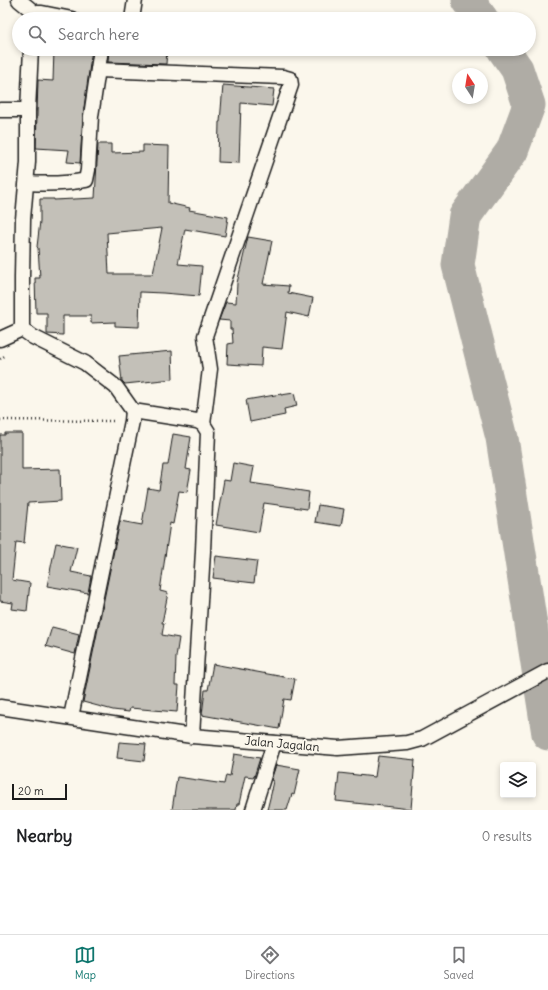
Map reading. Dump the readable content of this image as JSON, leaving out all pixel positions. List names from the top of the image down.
{
  "streets": {
    "street": ["Jalan Jagalan"]
  },
  "scale_bar": "20 m",
  "north": "top",
  "page": {
    "search": "Search here",
    "scale": "20 m",
    "heading": ["Nearby", "0 results"],
    "nav": ["Map", "Directions", "Saved"]
  }
}
